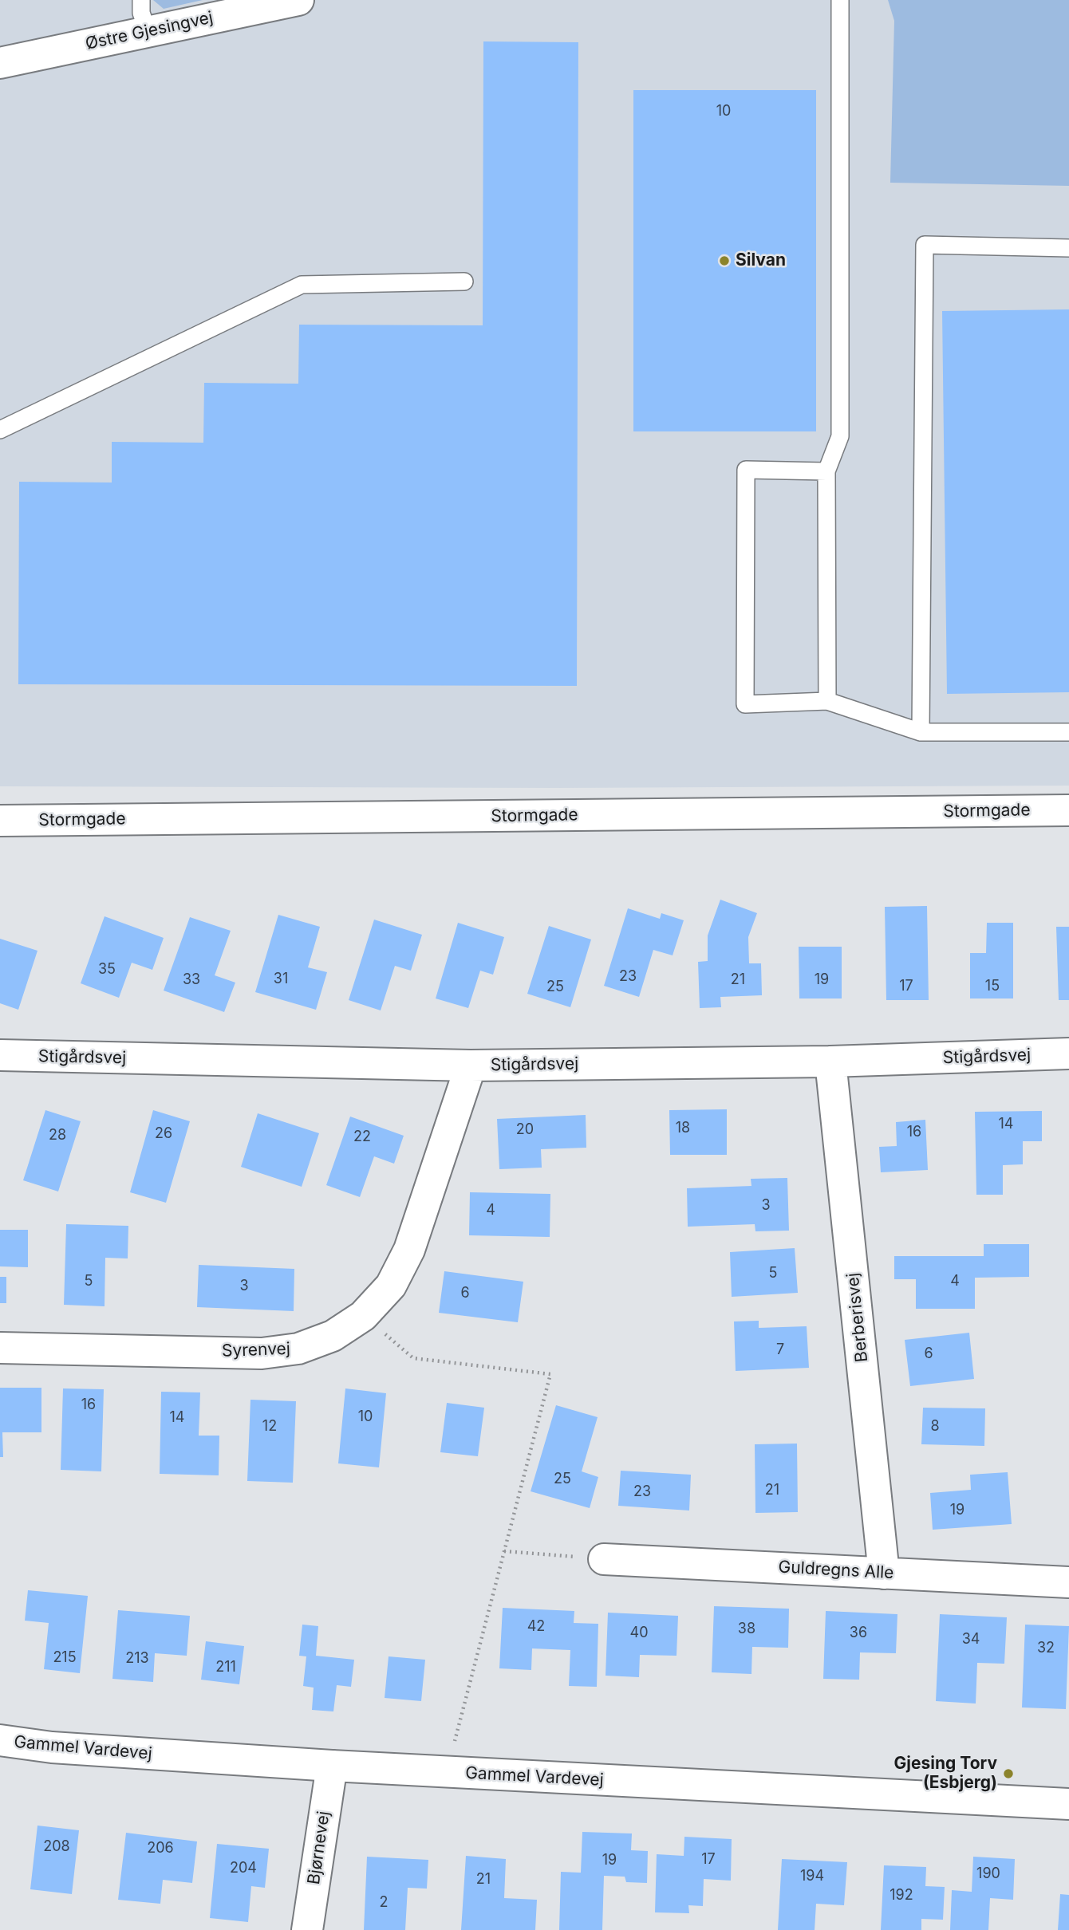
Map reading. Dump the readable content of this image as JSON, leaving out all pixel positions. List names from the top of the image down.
{
  "streets": {
    "street": [
      "Østre Gjesingvej",
      "Stormgade",
      "Stigårdsvej",
      "Berberisvej",
      "Syrenvej",
      "Guldregns Alle",
      "Gammel Vardevej",
      "Bjørnevej"
    ]
  },
  "crossings": [
    ["Stigårdsvej", "Berberisvej"],
    ["Stigårdsvej", "Syrenvej"],
    ["Berberisvej", "Guldregns Alle"],
    ["Gammel Vardevej", "Bjørnevej"]
  ],
  "places": ["Silvan", "Gjesing Torv (Esbjerg)"],
  "house_numbers": [
    "10",
    "35",
    "23",
    "31",
    "33",
    "21",
    "19",
    "17",
    "15",
    "25",
    "14",
    "18",
    "20",
    "16",
    "26",
    "28",
    "22",
    "3",
    "4",
    "5",
    "5",
    "4",
    "3",
    "6",
    "7",
    "6",
    "16",
    "10",
    "14",
    "12",
    "8",
    "25",
    "21",
    "23",
    "19",
    "42",
    "38",
    "40",
    "36",
    "34",
    "32",
    "215",
    "213",
    "211",
    "208",
    "206",
    "17",
    "19",
    "204",
    "190",
    "194",
    "21",
    "192",
    "2"
  ]
}
